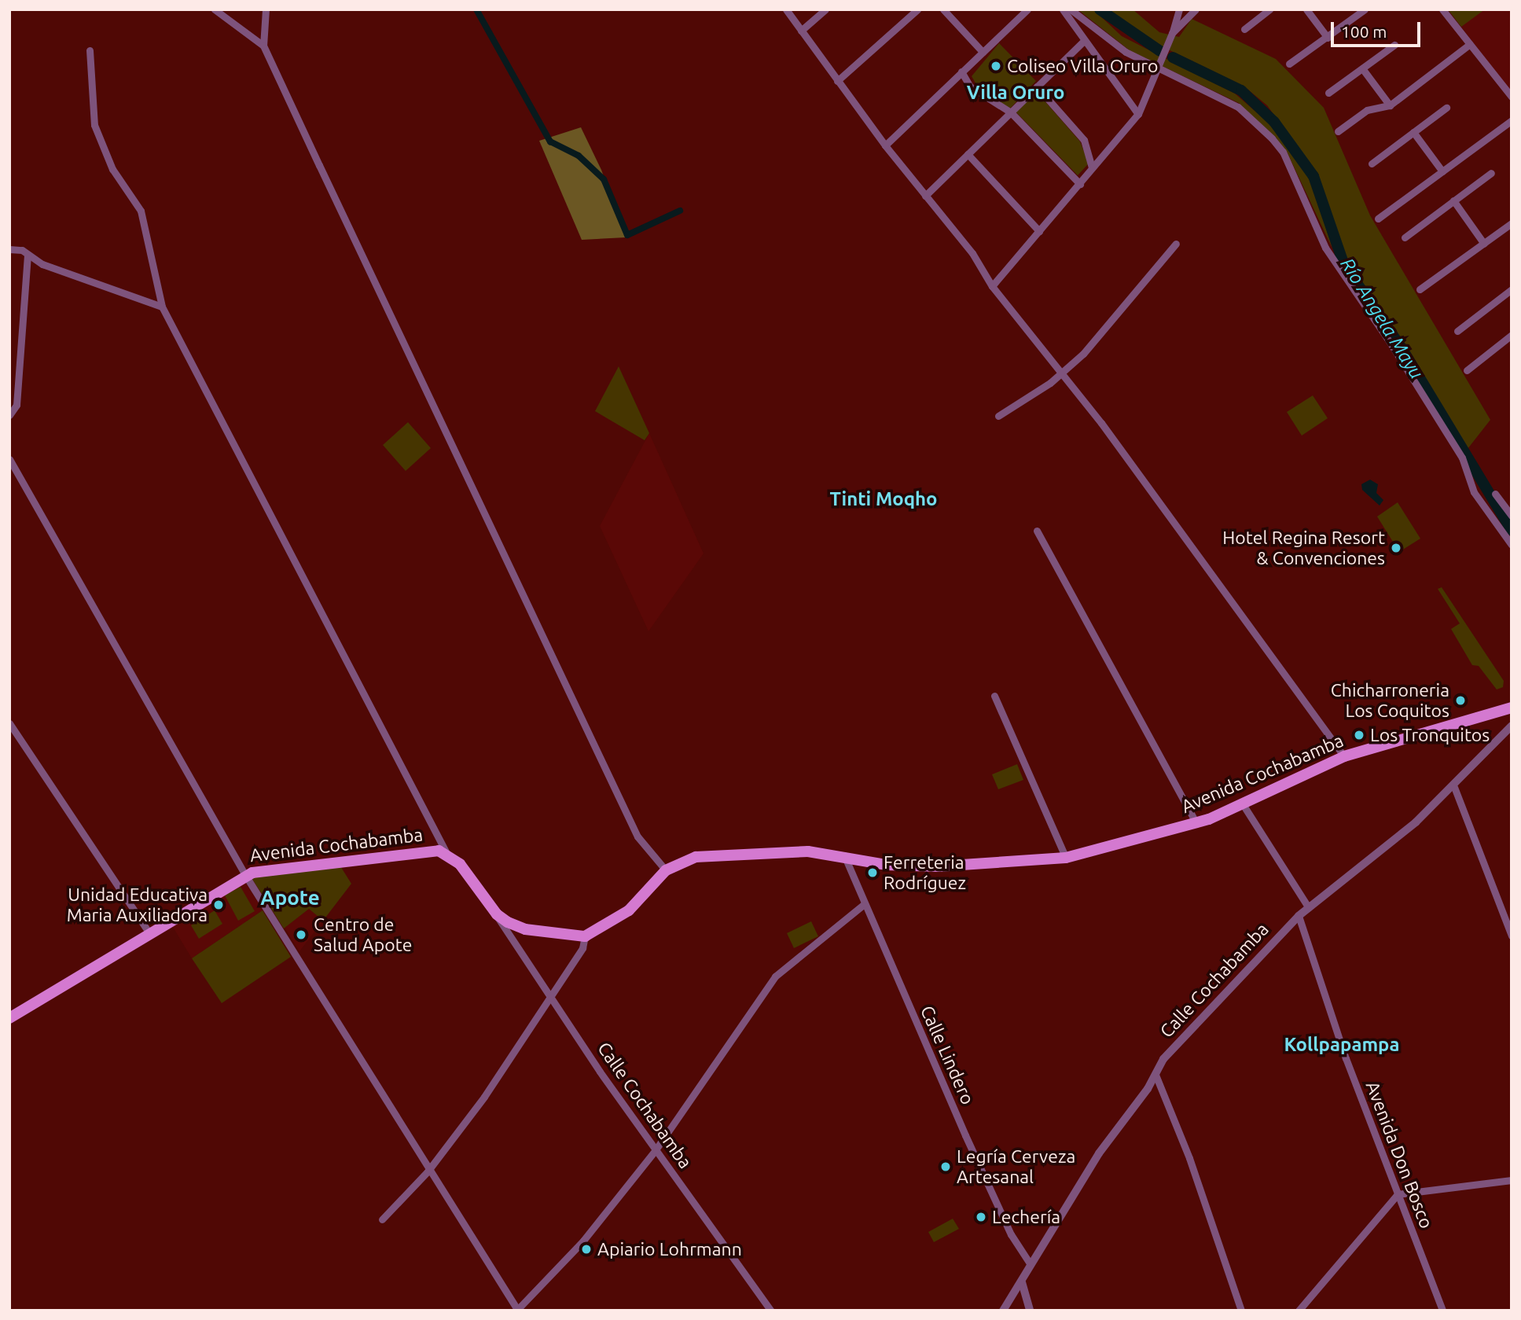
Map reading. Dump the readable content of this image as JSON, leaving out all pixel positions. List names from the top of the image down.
{
  "streets": {
    "main road": ["Avenida Cochabamba"],
    "street": ["Calle Cochabamba", "Calle Lindero", "Avenida Don Bosco"]
  },
  "crossings": [
    ["Avenida Cochabamba", "Calle Cochabamba"],
    ["Avenida Cochabamba", "Calle Lindero"],
    ["Calle Cochabamba", "Calle Lindero"],
    ["Calle Cochabamba", "Avenida Don Bosco"]
  ],
  "districts": [
    "Villa Oruro",
    "Tinti Moqho",
    "Apote",
    "Kollpapampa"
  ],
  "water": ["Río Angela Mayu"],
  "places": [
    "Coliseo Villa Oruro",
    "Hotel Regina Resort & Convenciones",
    "Chicharroneria Los Coquitos",
    "Los Tronquitos",
    "Ferreteria Rodríguez",
    "Unidad Educativa Maria Auxiliadora",
    "Centro de Salud Apote",
    "Legría Cerveza Artesanal",
    "Lechería",
    "Apiario Lohrmann"
  ],
  "scale_bar": "100 m"
}
